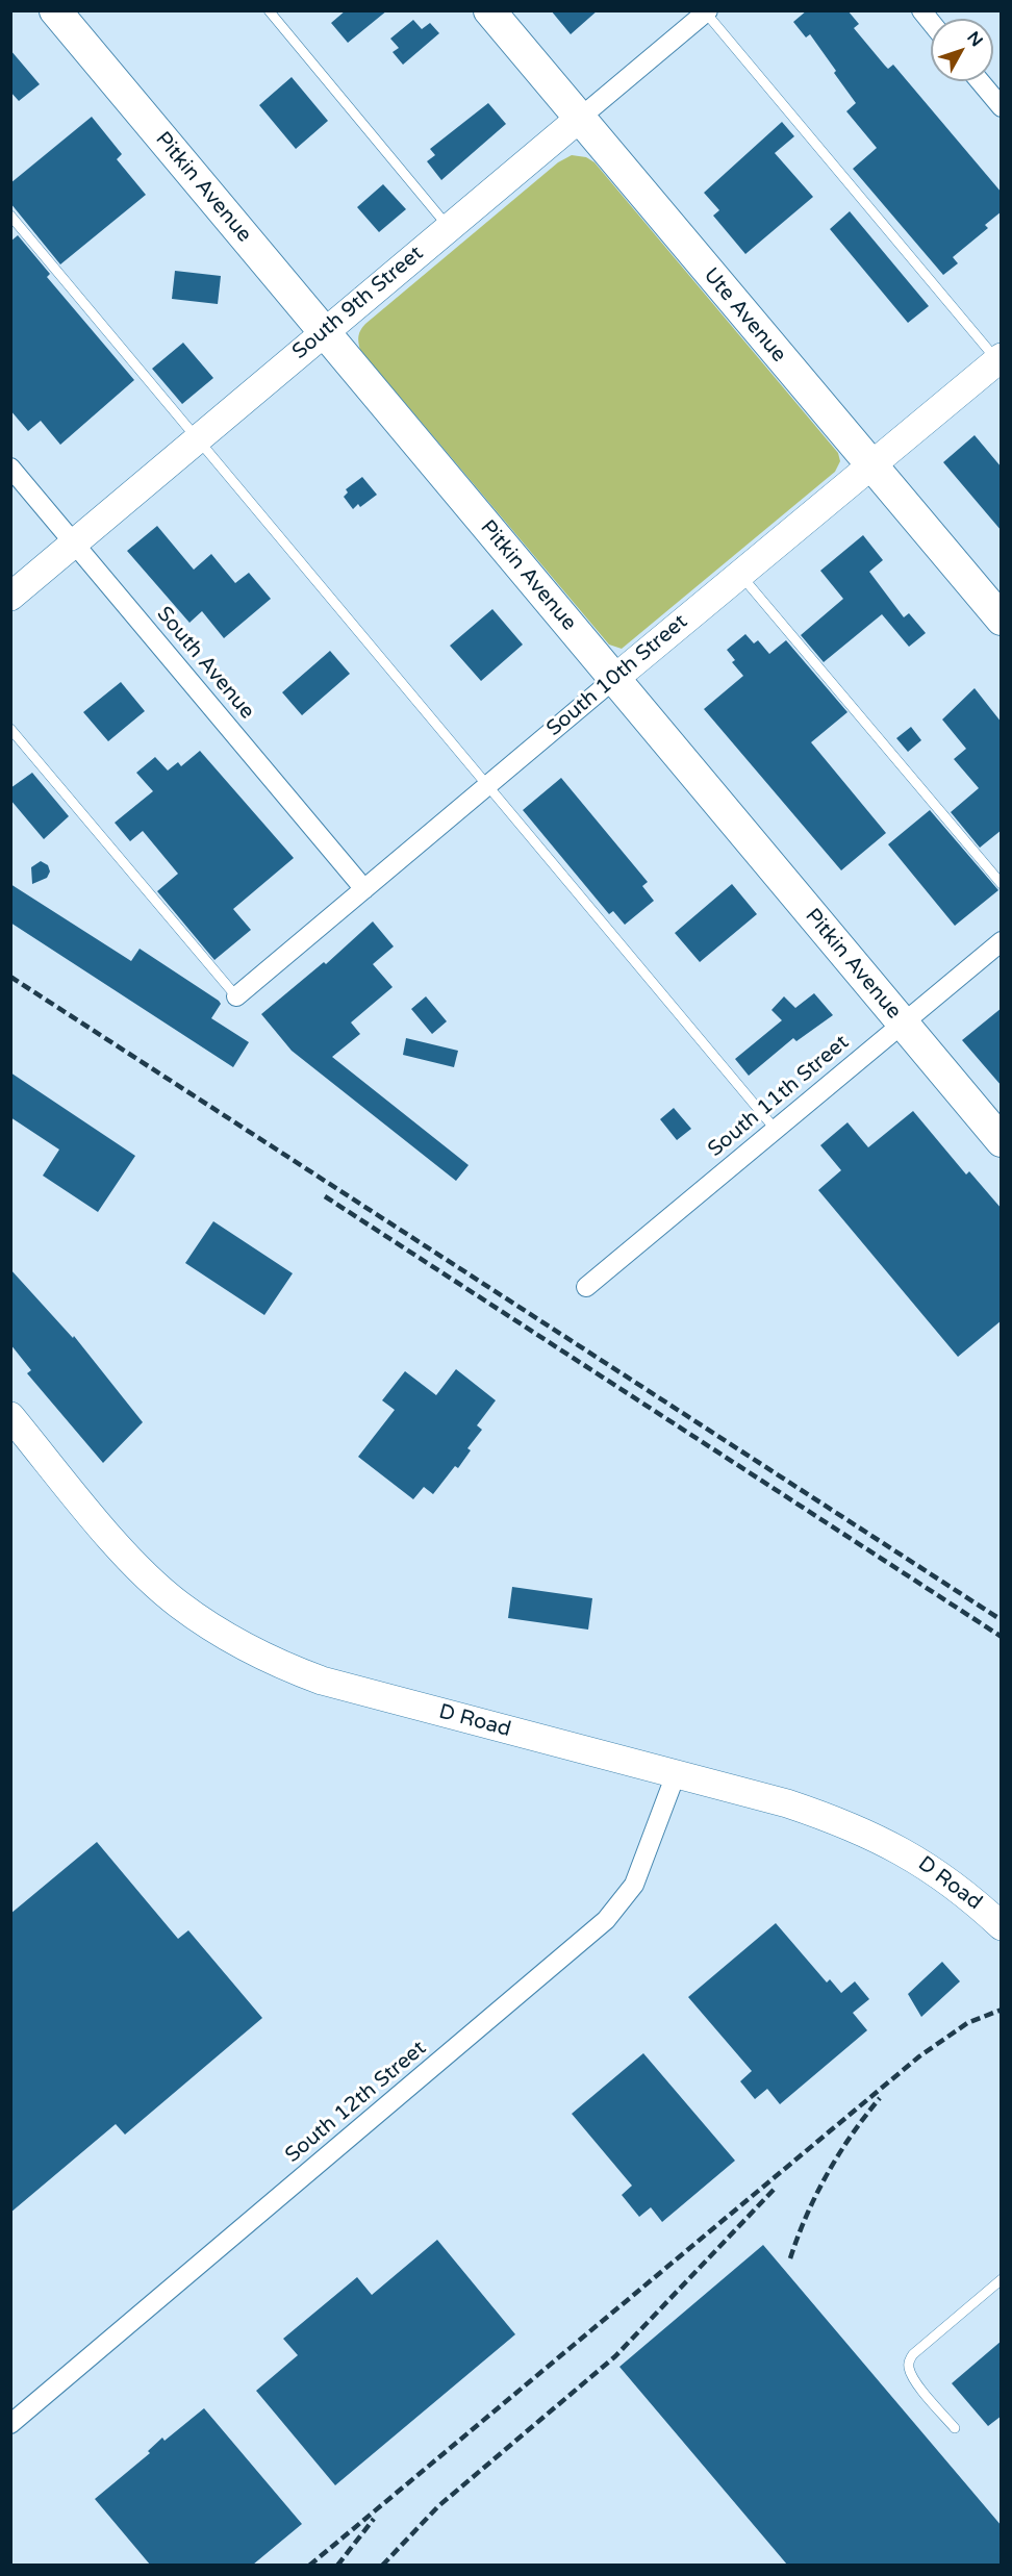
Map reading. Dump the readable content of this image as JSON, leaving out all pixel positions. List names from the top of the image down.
{
  "streets": {
    "main road": ["Pitkin Avenue", "Ute Avenue"],
    "street": [
      "South 9th Street",
      "South Avenue",
      "South 10th Street",
      "South 11th Street",
      "D Road",
      "South 12th Street"
    ]
  },
  "crossings": [
    ["Pitkin Avenue", "South 9th Street"],
    ["Pitkin Avenue", "South 10th Street"],
    ["Pitkin Avenue", "South 11th Street"],
    ["South 9th Street", "Ute Avenue"],
    ["South 9th Street", "South Avenue"],
    ["Ute Avenue", "South 10th Street"],
    ["South Avenue", "South 10th Street"],
    ["D Road", "South 12th Street"]
  ],
  "north": "top right"
}
